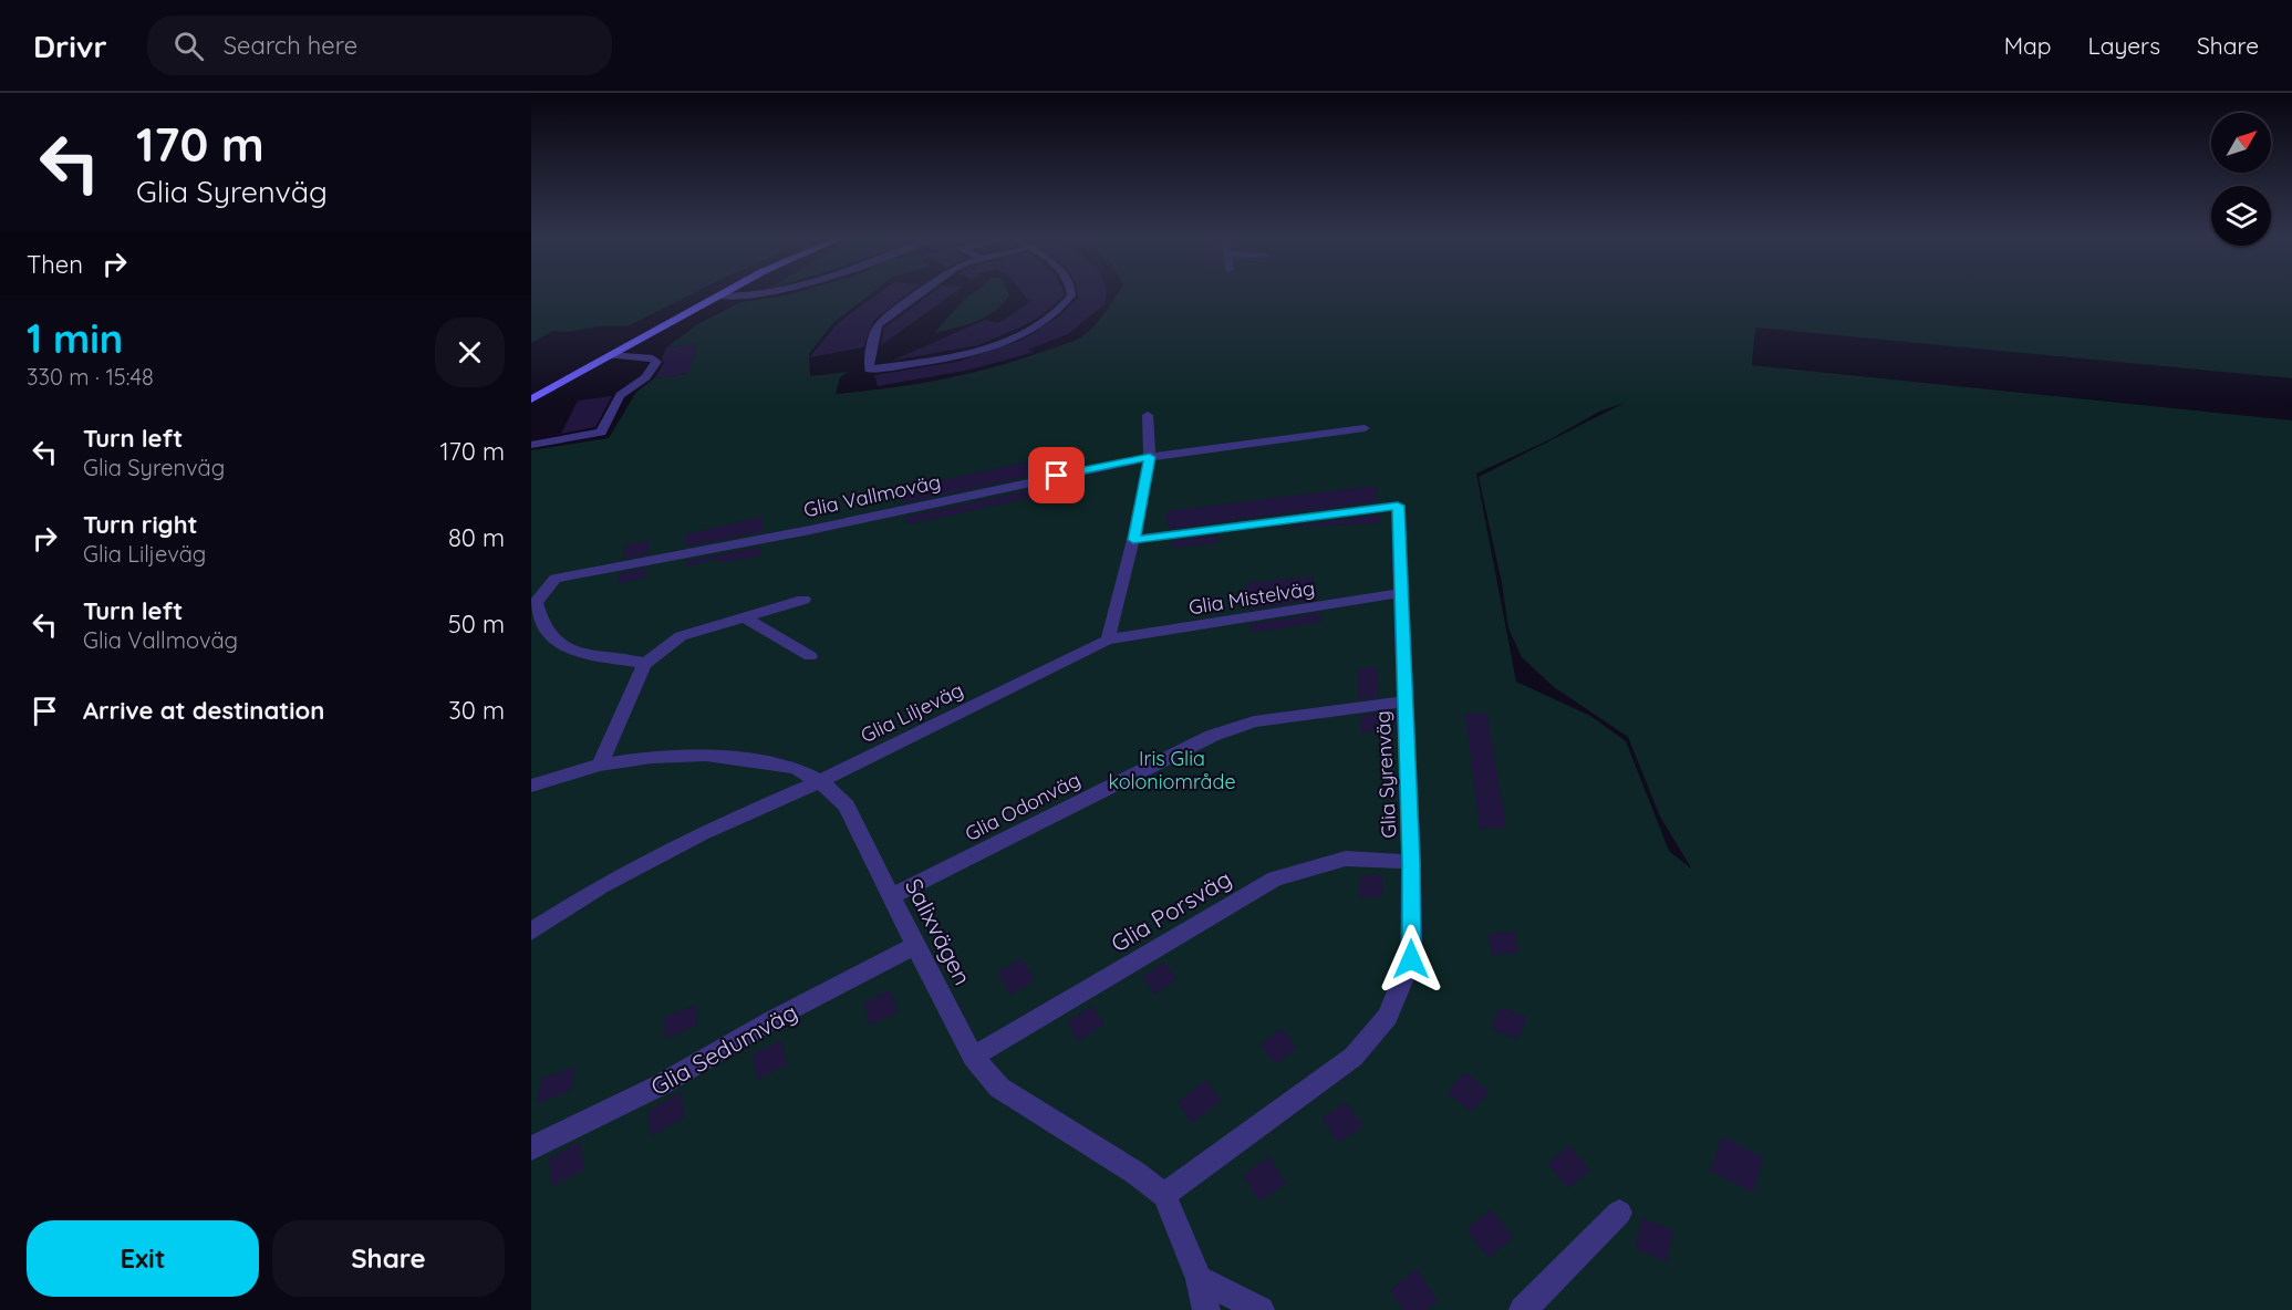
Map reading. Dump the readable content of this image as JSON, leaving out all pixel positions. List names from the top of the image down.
{
  "streets": {
    "street": [
      "Glia Vallmoväg",
      "Glia Mistelväg",
      "Glia Liljeväg",
      "Glia Syrenväg",
      "Glia Odonväg",
      "Glia Porsväg",
      "Salixvägen",
      "Glia Sedumväg"
    ]
  },
  "crossings": [
    ["Glia Mistelväg", "Glia Liljeväg"],
    ["Glia Mistelväg", "Glia Syrenväg"],
    ["Glia Liljeväg", "Salixvägen"],
    ["Glia Syrenväg", "Glia Odonväg"],
    ["Glia Syrenväg", "Glia Porsväg"],
    ["Glia Syrenväg", "Salixvägen"],
    ["Glia Odonväg", "Salixvägen"],
    ["Glia Porsväg", "Salixvägen"],
    ["Salixvägen", "Glia Sedumväg"]
  ],
  "parks": ["Iris Glia koloniområde"],
  "north": "top right",
  "page": {
    "header": "Drivr",
    "search": "Search here",
    "nav": ["Map", "Layers", "Share"],
    "turn": ["170 m", "Glia Syrenväg"],
    "then": "Then",
    "heading": ["1 min", "330 m · 15:48"],
    "list": [
      {
        "name": "Turn left",
        "note": "Glia Syrenväg",
        "value": "170 m"
      },
      {
        "name": "Turn right",
        "note": "Glia Liljeväg",
        "value": "80 m"
      },
      {
        "name": "Turn left",
        "note": "Glia Vallmoväg",
        "value": "50 m"
      },
      {
        "name": "Arrive at destination",
        "value": "30 m"
      }
    ],
    "buttons": ["Exit", "Share"]
  }
}
